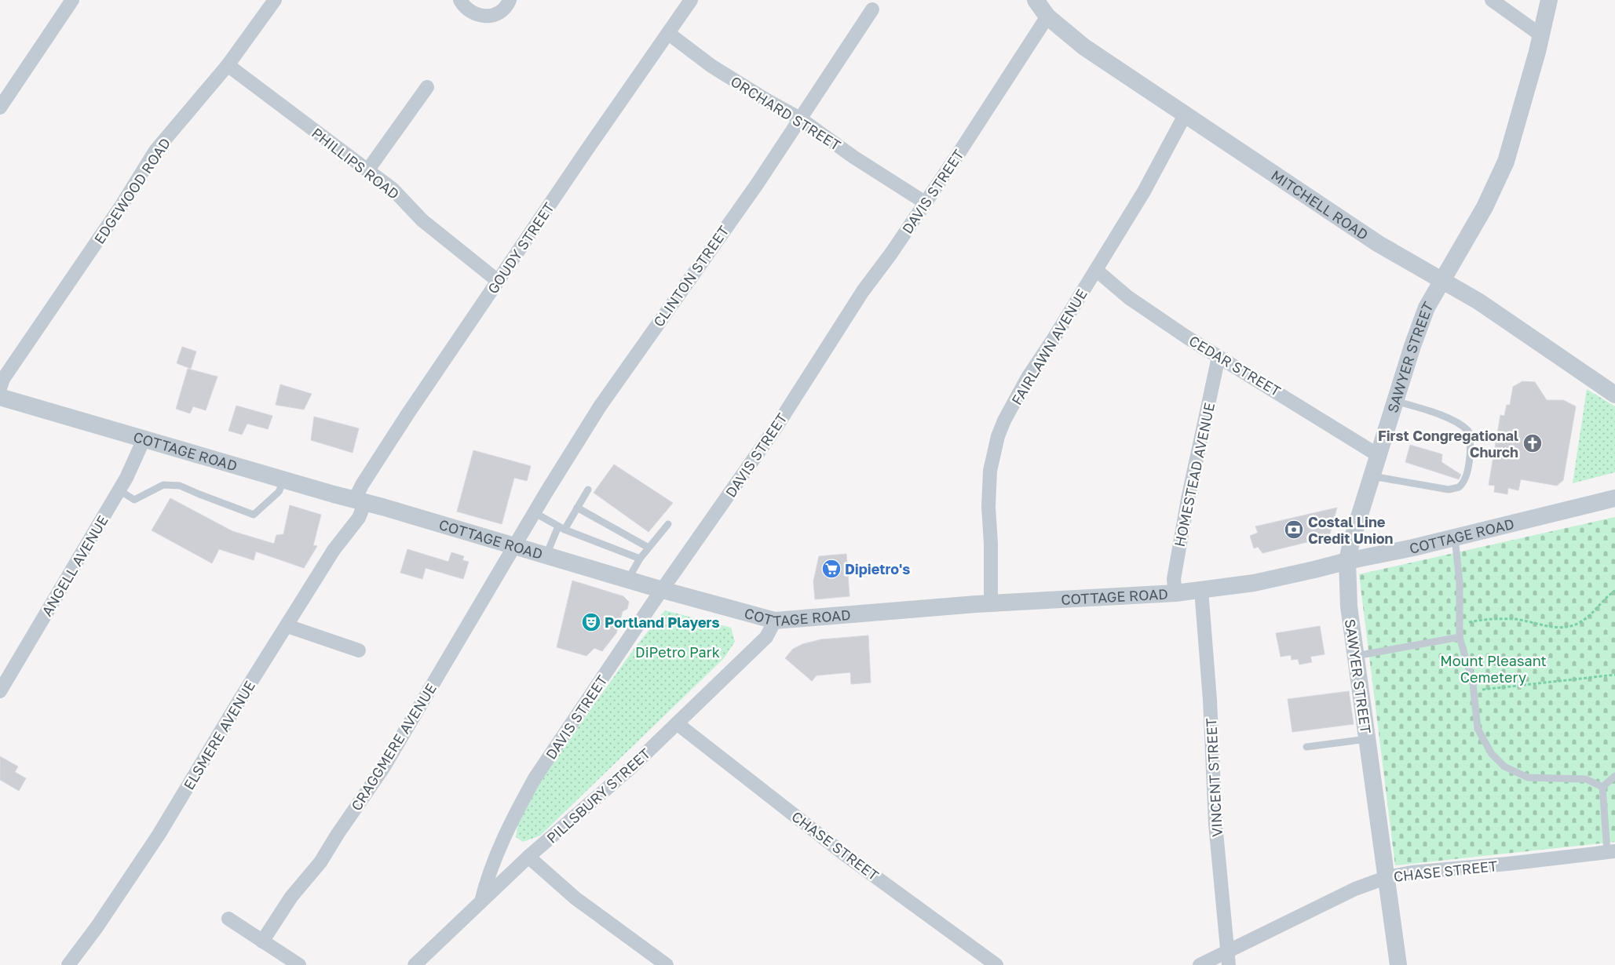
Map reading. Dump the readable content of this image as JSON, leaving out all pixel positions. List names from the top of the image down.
{
  "streets": {
    "street": [
      "ORCHARD STREET",
      "PHILLIPS ROAD",
      "EDGEWOOD ROAD",
      "DAVIS STREET",
      "MITCHELL ROAD",
      "GOUDY STREET",
      "CLINTON STREET",
      "FAIRLAWN AVENUE",
      "SAWYER STREET",
      "CEDAR STREET",
      "COTTAGE ROAD",
      "HOMESTEAD AVENUE",
      "ANGELL AVENUE",
      "ELSMERE AVENUE",
      "CRAGGMERE AVENUE",
      "VINCENT STREET",
      "PILLSBURY STREET",
      "CHASE STREET"
    ]
  },
  "crossings": [
    ["ORCHARD STREET", "DAVIS STREET"],
    ["ORCHARD STREET", "GOUDY STREET"],
    ["ORCHARD STREET", "CLINTON STREET"],
    ["PHILLIPS ROAD", "EDGEWOOD ROAD"],
    ["PHILLIPS ROAD", "GOUDY STREET"],
    ["DAVIS STREET", "MITCHELL ROAD"],
    ["DAVIS STREET", "COTTAGE ROAD"],
    ["DAVIS STREET", "PILLSBURY STREET"],
    ["MITCHELL ROAD", "FAIRLAWN AVENUE"],
    ["MITCHELL ROAD", "SAWYER STREET"],
    ["GOUDY STREET", "COTTAGE ROAD"],
    ["GOUDY STREET", "ELSMERE AVENUE"],
    ["CLINTON STREET", "COTTAGE ROAD"],
    ["CLINTON STREET", "CRAGGMERE AVENUE"],
    ["FAIRLAWN AVENUE", "CEDAR STREET"],
    ["FAIRLAWN AVENUE", "COTTAGE ROAD"],
    ["SAWYER STREET", "CEDAR STREET"],
    ["SAWYER STREET", "COTTAGE ROAD"],
    ["SAWYER STREET", "CHASE STREET"],
    ["CEDAR STREET", "HOMESTEAD AVENUE"],
    ["COTTAGE ROAD", "HOMESTEAD AVENUE"],
    ["COTTAGE ROAD", "ANGELL AVENUE"],
    ["COTTAGE ROAD", "ELSMERE AVENUE"],
    ["COTTAGE ROAD", "CRAGGMERE AVENUE"],
    ["COTTAGE ROAD", "VINCENT STREET"],
    ["COTTAGE ROAD", "PILLSBURY STREET"],
    ["VINCENT STREET", "CHASE STREET"],
    ["PILLSBURY STREET", "CHASE STREET"]
  ],
  "parks": ["DiPetro Park", "Mount Pleasant Cemetery"],
  "places": {
    "church": ["First Congregational Church"],
    "bank": ["Costal Line Credit Union"],
    "supermarket": ["Dipietro's"],
    "theatre": ["Portland Players"]
  }
}
